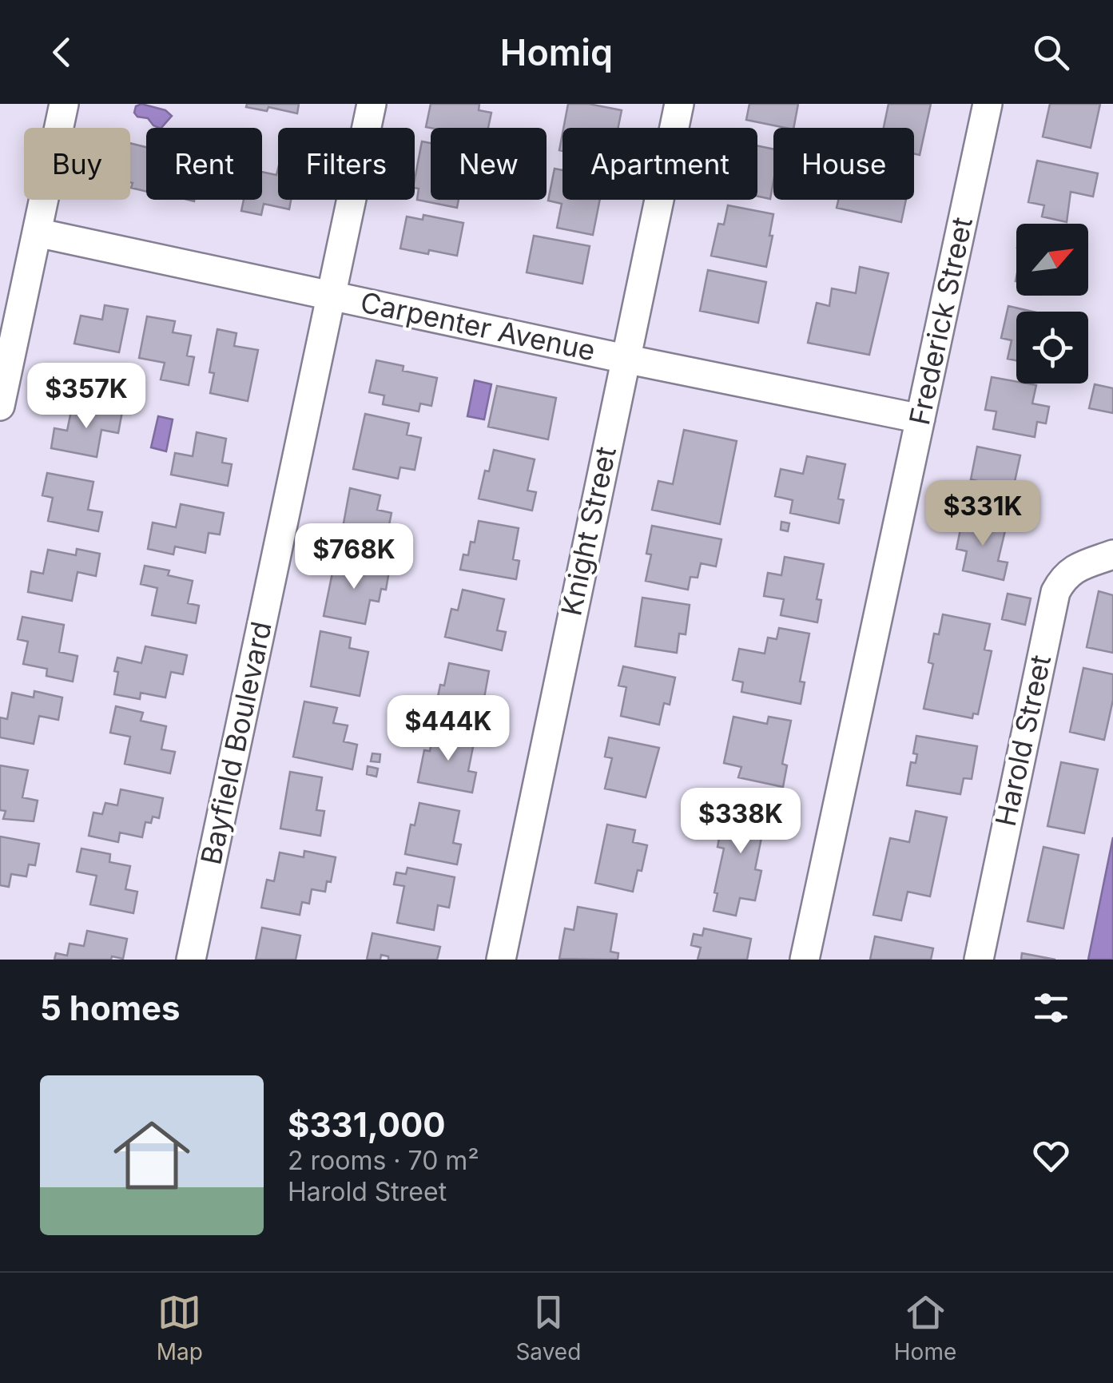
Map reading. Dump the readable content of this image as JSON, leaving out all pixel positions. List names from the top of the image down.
{
  "streets": {
    "street": [
      "Frederick Street",
      "Carpenter Avenue",
      "Knight Street",
      "Harold Street",
      "Bayfield Boulevard"
    ]
  },
  "crossings": [
    ["Frederick Street", "Carpenter Avenue"],
    ["Carpenter Avenue", "Knight Street"],
    ["Carpenter Avenue", "Bayfield Boulevard"]
  ],
  "north": "top right",
  "page": {
    "header": "Homiq",
    "chip": [
      "Buy",
      "Rent",
      "Filters",
      "New",
      "Apartment",
      "House"
    ],
    "price": [
      "$357K",
      "$331K",
      "$768K",
      "$444K",
      "$338K"
    ],
    "heading": "5 homes",
    "list": [
      {
        "name": "$331,000",
        "note": "2 rooms · 70 m² · Harold Street"
      }
    ],
    "tabs": ["Map", "Saved", "Home"]
  }
}
